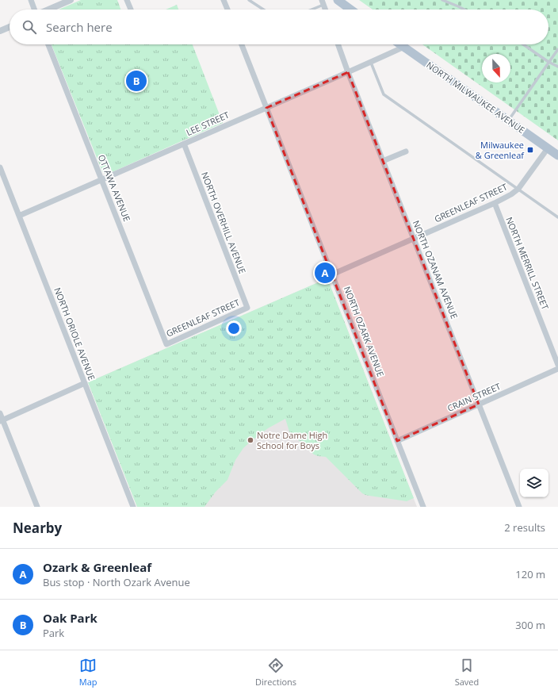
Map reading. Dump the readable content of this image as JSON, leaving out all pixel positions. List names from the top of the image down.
{
  "streets": {
    "main road": ["NORTH MILWAUKEE AVENUE"],
    "street": [
      "LEE STREET",
      "OTTAWA AVENUE",
      "GREENLEAF STREET",
      "NORTH OVERHILL AVENUE",
      "NORTH MERRILL STREET",
      "NORTH OZANAM AVENUE",
      "NORTH OZARK AVENUE",
      "NORTH ORIOLE AVENUE",
      "CRAIN STREET"
    ]
  },
  "crossings": [
    ["NORTH MILWAUKEE AVENUE", "LEE STREET"],
    ["NORTH MILWAUKEE AVENUE", "GREENLEAF STREET"],
    ["LEE STREET", "OTTAWA AVENUE"],
    ["LEE STREET", "NORTH OVERHILL AVENUE"],
    ["LEE STREET", "NORTH OZANAM AVENUE"],
    ["LEE STREET", "NORTH OZARK AVENUE"],
    ["LEE STREET", "NORTH ORIOLE AVENUE"],
    ["OTTAWA AVENUE", "GREENLEAF STREET"],
    ["GREENLEAF STREET", "NORTH OVERHILL AVENUE"],
    ["GREENLEAF STREET", "NORTH MERRILL STREET"],
    ["GREENLEAF STREET", "NORTH OZANAM AVENUE"],
    ["GREENLEAF STREET", "NORTH OZARK AVENUE"],
    ["NORTH OZANAM AVENUE", "CRAIN STREET"],
    ["NORTH OZARK AVENUE", "CRAIN STREET"]
  ],
  "places": {
    "transit": ["Milwaukee & Greenleaf"],
    "other": ["Notre Dame High School for Boys"]
  },
  "north": "bottom",
  "page": {
    "search": "Search here",
    "pins": ["B", "A"],
    "heading": ["Nearby", "2 results"],
    "list": [
      {
        "mark": "A",
        "name": "Ozark & Greenleaf",
        "note": "Bus stop · North Ozark Avenue",
        "value": "120 m"
      },
      {
        "mark": "B",
        "name": "Oak Park",
        "note": "Park",
        "value": "300 m"
      }
    ],
    "nav": ["Map", "Directions", "Saved"]
  }
}
